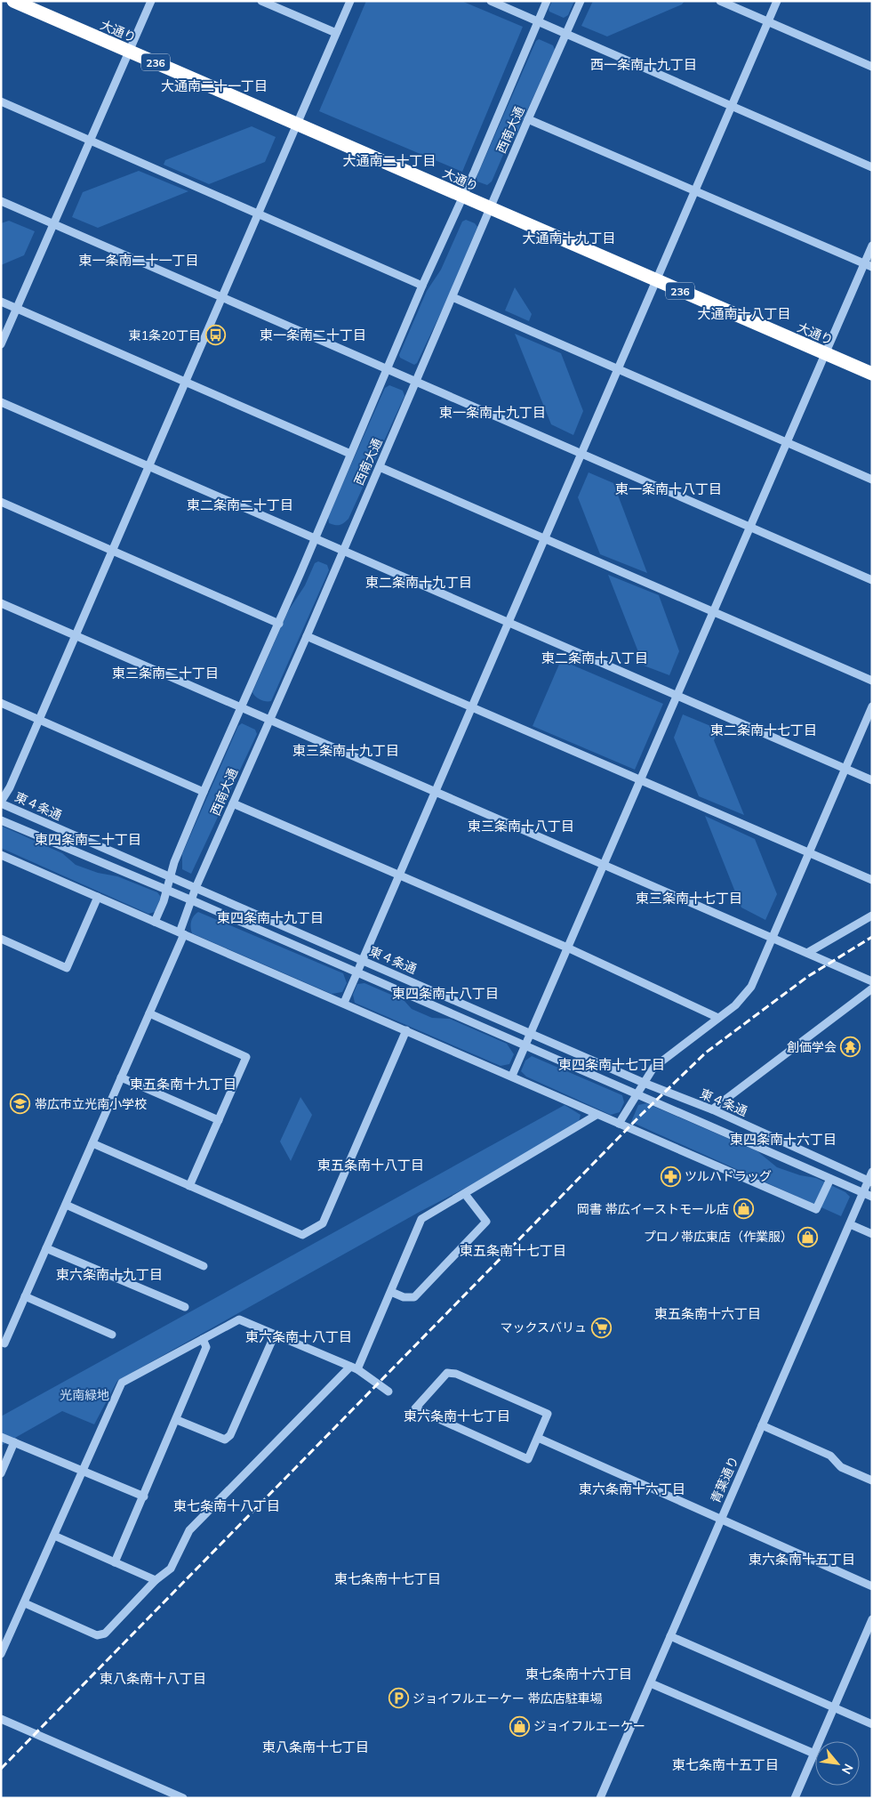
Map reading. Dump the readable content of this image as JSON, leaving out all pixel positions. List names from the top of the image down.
{
  "streets": {
    "highway": ["大通り", "236"],
    "street": ["西南大通", "東４条通", "青葉通り"]
  },
  "crossings": [
    ["大通り", "西南大通"],
    ["西南大通", "東４条通"],
    ["東４条通", "青葉通り"]
  ],
  "districts": [
    "西一条南十九丁目",
    "大通南二十一丁目",
    "大通南二十丁目",
    "大通南十九丁目",
    "東一条南二十一丁目",
    "大通南十八丁目",
    "東一条南二十丁目",
    "東一条南十九丁目",
    "東一条南十八丁目",
    "東二条南二十丁目",
    "東二条南十九丁目",
    "東二条南十八丁目",
    "東三条南二十丁目",
    "東二条南十七丁目",
    "東三条南十九丁目",
    "東三条南十八丁目",
    "東四条南二十丁目",
    "東三条南十七丁目",
    "東四条南十九丁目",
    "東四条南十八丁目",
    "東四条南十七丁目",
    "東五条南十九丁目",
    "東四条南十六丁目",
    "東五条南十八丁目",
    "東五条南十七丁目",
    "東六条南十九丁目",
    "東五条南十六丁目",
    "東六条南十八丁目",
    "東六条南十七丁目",
    "東六条南十六丁目",
    "東七条南十八丁目",
    "東六条南十五丁目",
    "東七条南十七丁目",
    "東七条南十六丁目",
    "東八条南十八丁目",
    "東八条南十七丁目",
    "東七条南十五丁目"
  ],
  "parks": ["光南緑地"],
  "places": {
    "bus stop": ["東1条20丁目"],
    "temple": ["創価学会"],
    "school or university": ["帯広市立光南小学校"],
    "pharmacy": ["ツルハドラッグ"],
    "shop": ["岡書 帯広イーストモール店", "プロノ帯広東店（作業服）", "ジョイフルエーケー"],
    "supermarket": ["マックスバリュ"],
    "parking": ["ジョイフルエーケー 帯広店駐車場"]
  },
  "north": "bottom right"
}
